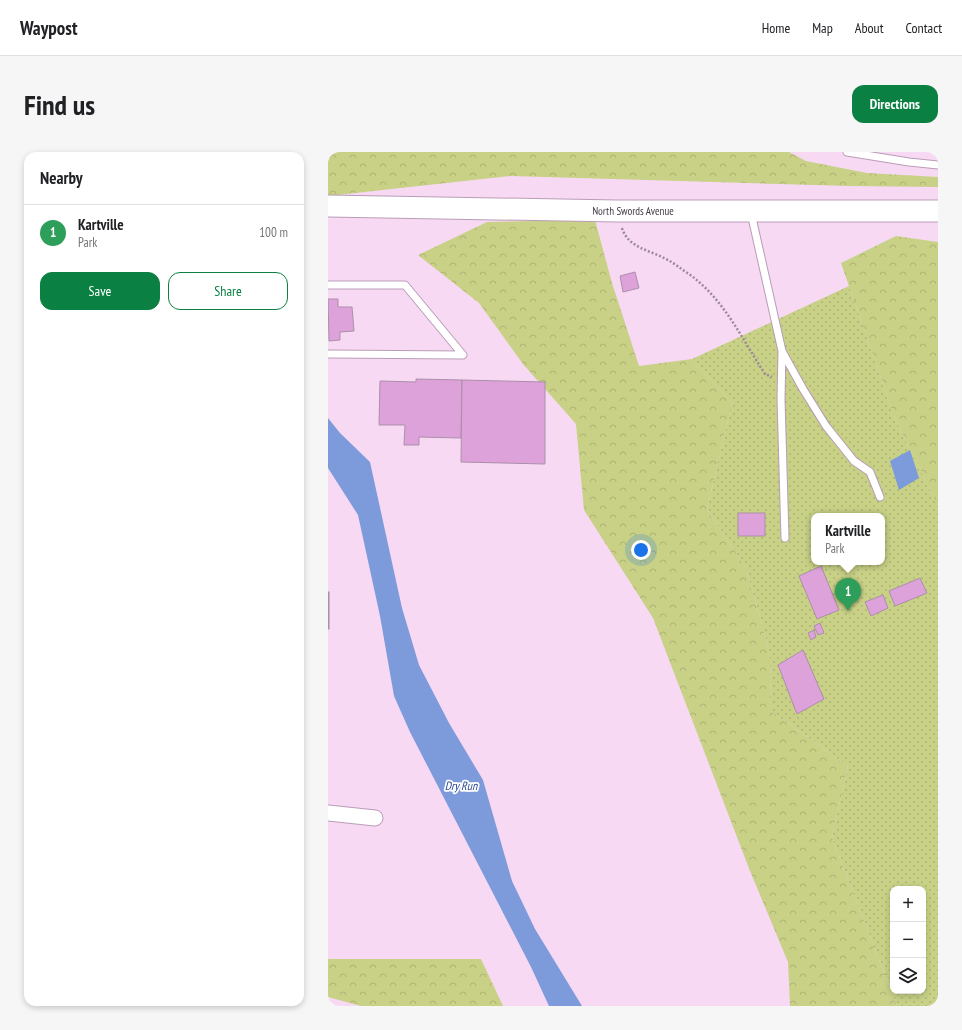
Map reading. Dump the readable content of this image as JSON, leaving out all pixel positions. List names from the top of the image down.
{
  "streets": {
    "street": ["North Swords Avenue"]
  },
  "water": ["Dry Run"],
  "page": {
    "header": "Waypost",
    "nav": [
      "Home",
      "Map",
      "About",
      "Contact"
    ],
    "buttons": [
      "Directions",
      ["Save", "Share"]
    ],
    "title": "Find us",
    "heading": "Nearby",
    "list": [
      {
        "mark": "1",
        "name": "Kartville",
        "note": "Park",
        "value": "100 m"
      }
    ],
    "popup": ["Kartville", "Park"],
    "pins": "1",
    "map_buttons": ["+", "−"]
  }
}
